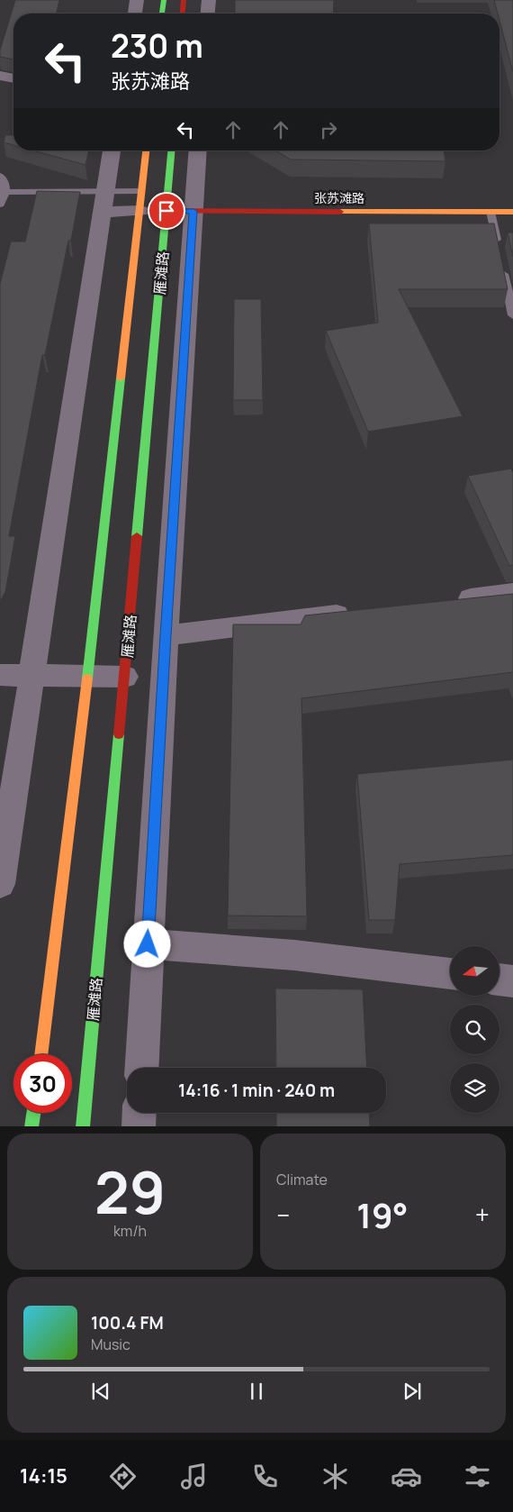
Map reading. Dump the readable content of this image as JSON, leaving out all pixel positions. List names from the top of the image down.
{
  "streets": {
    "main road": ["张苏滩路", "雁滩路"]
  },
  "crossings": [
    ["张苏滩路", "雁滩路"]
  ],
  "north": "left",
  "page": {
    "turn": ["230 m", "张苏滩路"],
    "limit": "30",
    "trip": "14:16 · 1 min · 240 m",
    "tile": [
      ["29", "km/h"],
      "Climate"
    ],
    "heat": ["−", "19°", "+"],
    "song": ["100.4 FM", "Music"],
    "tabs": "14:15"
  }
}
